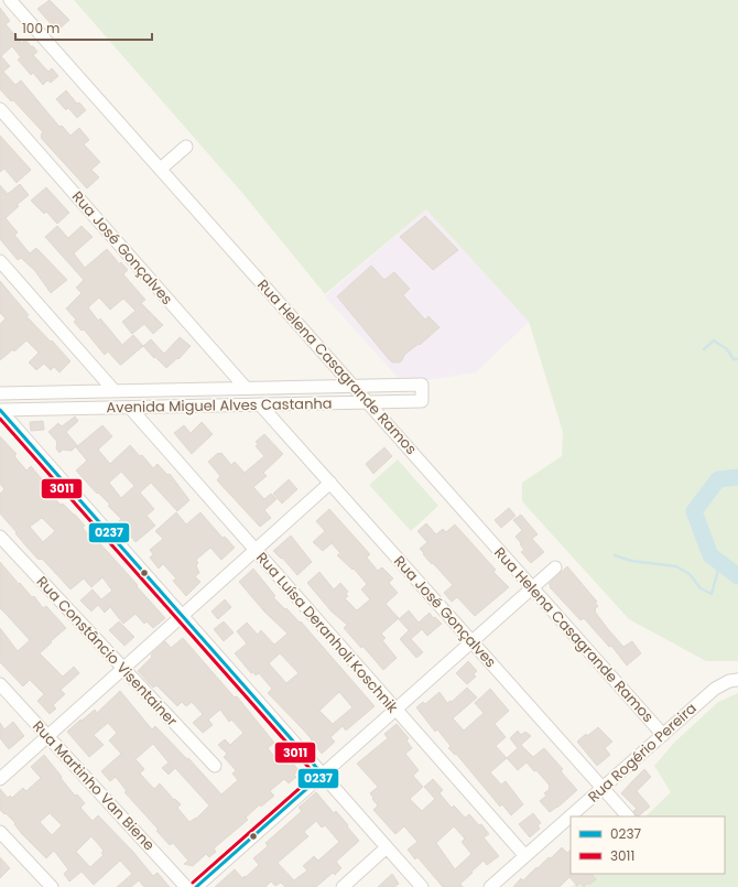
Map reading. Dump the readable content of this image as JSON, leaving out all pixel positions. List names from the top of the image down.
{
  "streets": {
    "street": [
      "Rua José Gonçalves",
      "Rua Helena Casagrande Ramos",
      "Avenida Miguel Alves Castanha",
      "Rua Luísa Deranholi Koschnik",
      "Rua Constâncio Visentainer",
      "Rua Rogério Pereira",
      "Rua Martinho Van Biene"
    ]
  },
  "crossings": [
    ["Rua José Gonçalves", "Avenida Miguel Alves Castanha"],
    ["Rua José Gonçalves", "Rua Rogério Pereira"],
    ["Rua Helena Casagrande Ramos", "Avenida Miguel Alves Castanha"],
    ["Rua Helena Casagrande Ramos", "Rua Rogério Pereira"],
    ["Avenida Miguel Alves Castanha", "Rua Luísa Deranholi Koschnik"],
    ["Rua Luísa Deranholi Koschnik", "Rua Rogério Pereira"]
  ],
  "lines": ["transit line 0237", "transit line 3011"],
  "legend": ["0237", "3011"],
  "scale_bar": "100 m"
}
